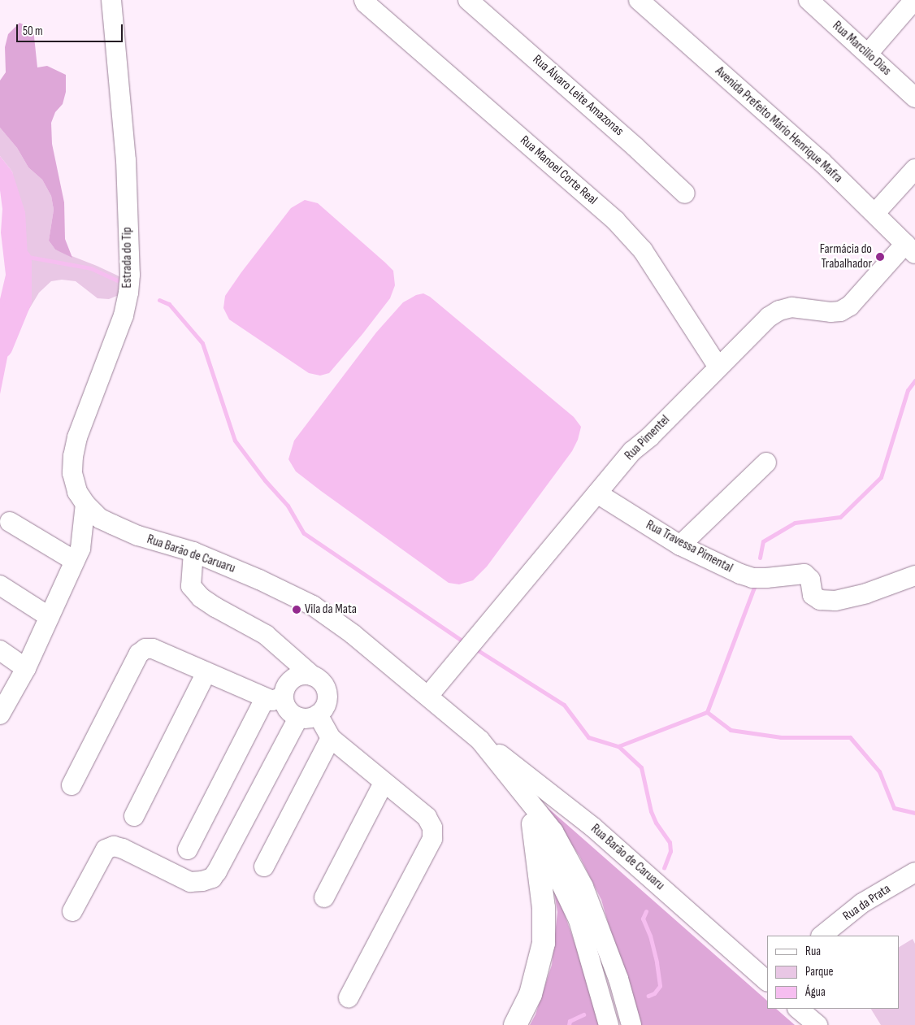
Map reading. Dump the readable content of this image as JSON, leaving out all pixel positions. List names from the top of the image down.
{
  "streets": {
    "street": [
      "Rua Marcilio Dias",
      "Rua Álvaro Leite Amazonas",
      "Avenida Prefeito Mário Henrique Mafra",
      "Rua Manoel Corte Real",
      "Estrada do Tip",
      "Rua Pimentel",
      "Rua Travessa Pimental",
      "Rua Barão de Caruaru",
      "Rua da Prata"
    ]
  },
  "crossings": [
    ["Avenida Prefeito Mário Henrique Mafra", "Rua Pimentel"],
    ["Rua Manoel Corte Real", "Rua Pimentel"],
    ["Estrada do Tip", "Rua Barão de Caruaru"],
    ["Rua Pimentel", "Rua Travessa Pimental"],
    ["Rua Pimentel", "Rua Barão de Caruaru"]
  ],
  "places": ["Farmácia do Trabalhador", "Vila da Mata"],
  "legend": ["Rua", "Parque", "Água"],
  "scale_bar": "50 m"
}
